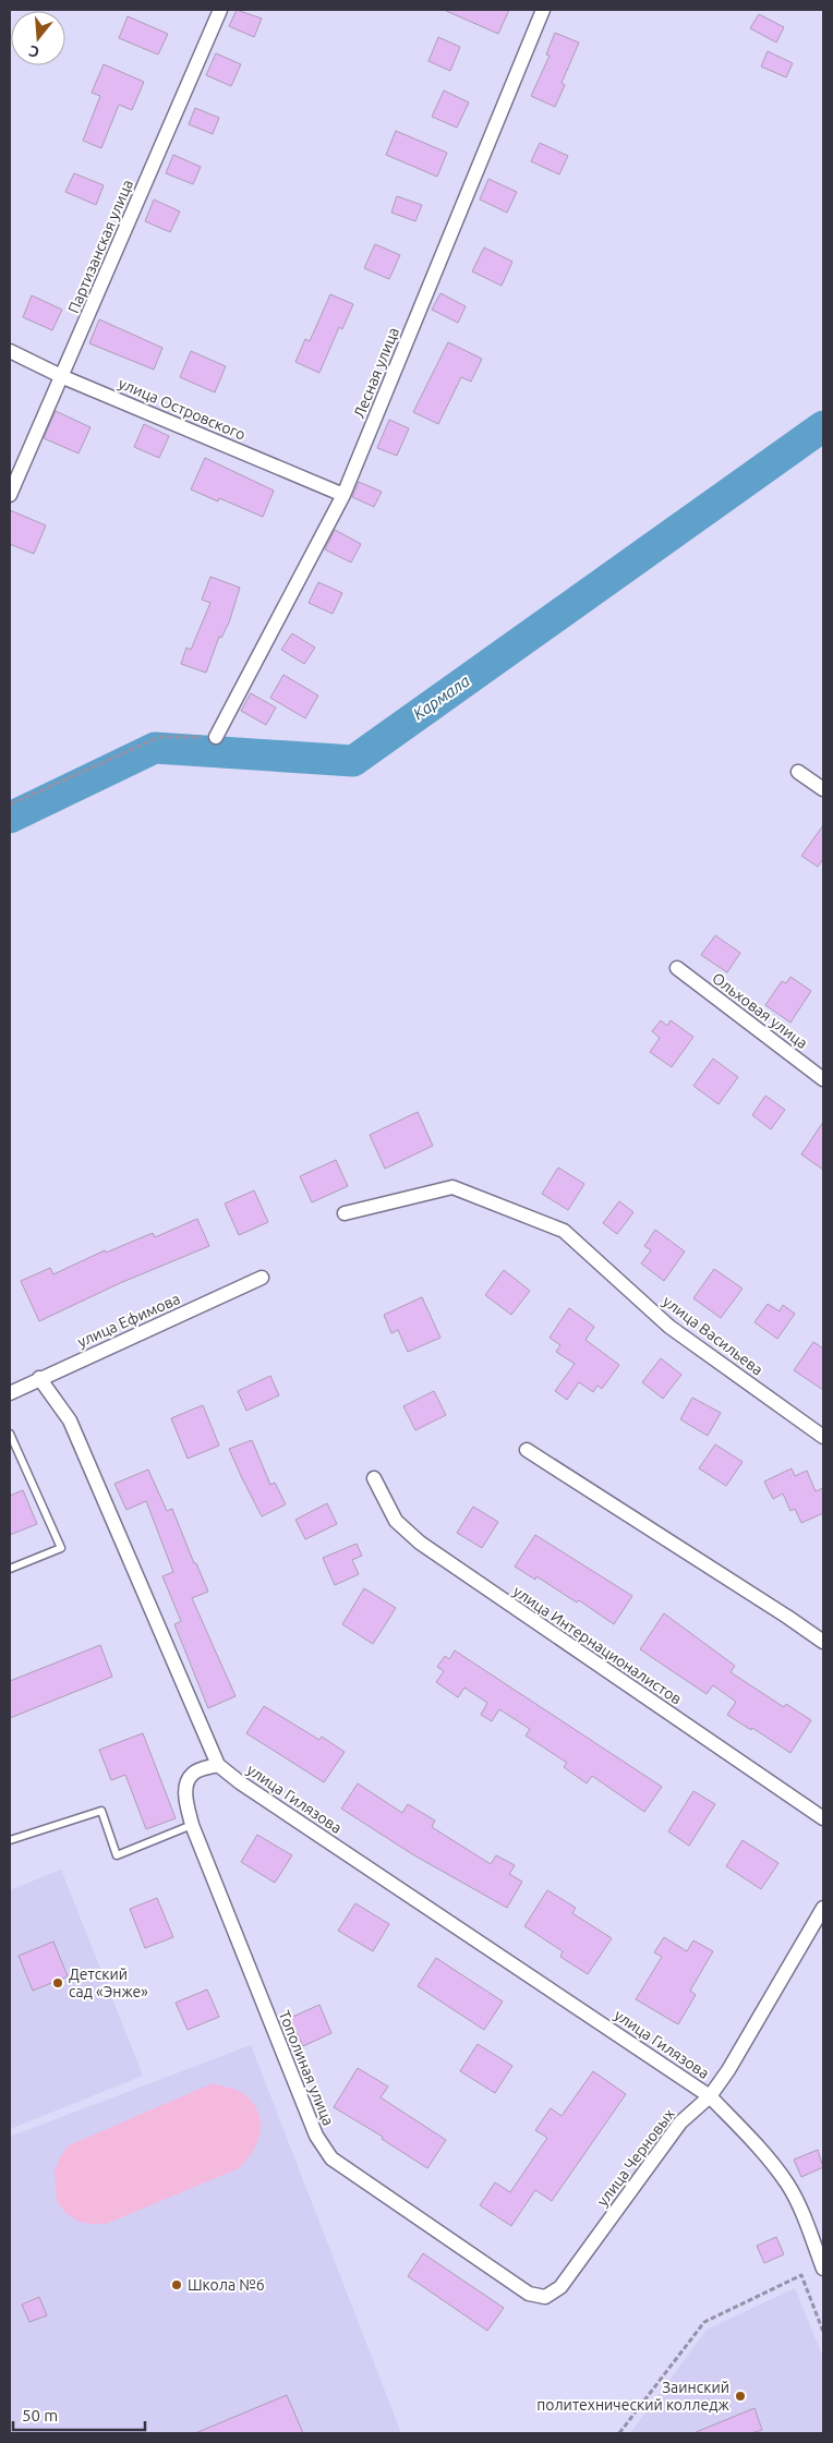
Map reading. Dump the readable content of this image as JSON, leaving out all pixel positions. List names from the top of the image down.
{
  "streets": {
    "street": [
      "Партизанская улица",
      "Лесная улица",
      "улица Островского",
      "Ольховая улица",
      "улица Ефимова",
      "улица Васильева",
      "улица Интернационалистов",
      "улица Гилязова",
      "Тополиная улица",
      "улица Черновых"
    ]
  },
  "crossings": [
    ["Партизанская улица", "улица Островского"],
    ["Лесная улица", "улица Островского"],
    ["улица Ефимова", "улица Гилязова"],
    ["улица Гилязова", "Тополиная улица"],
    ["улица Гилязова", "улица Черновых"],
    ["Тополиная улица", "улица Черновых"]
  ],
  "water": ["Кармала"],
  "places": ["Детский сад «Энже»", "Школа №6", "Заинский политехнический колледж"],
  "scale_bar": "50 m",
  "north": "bottom"
}
